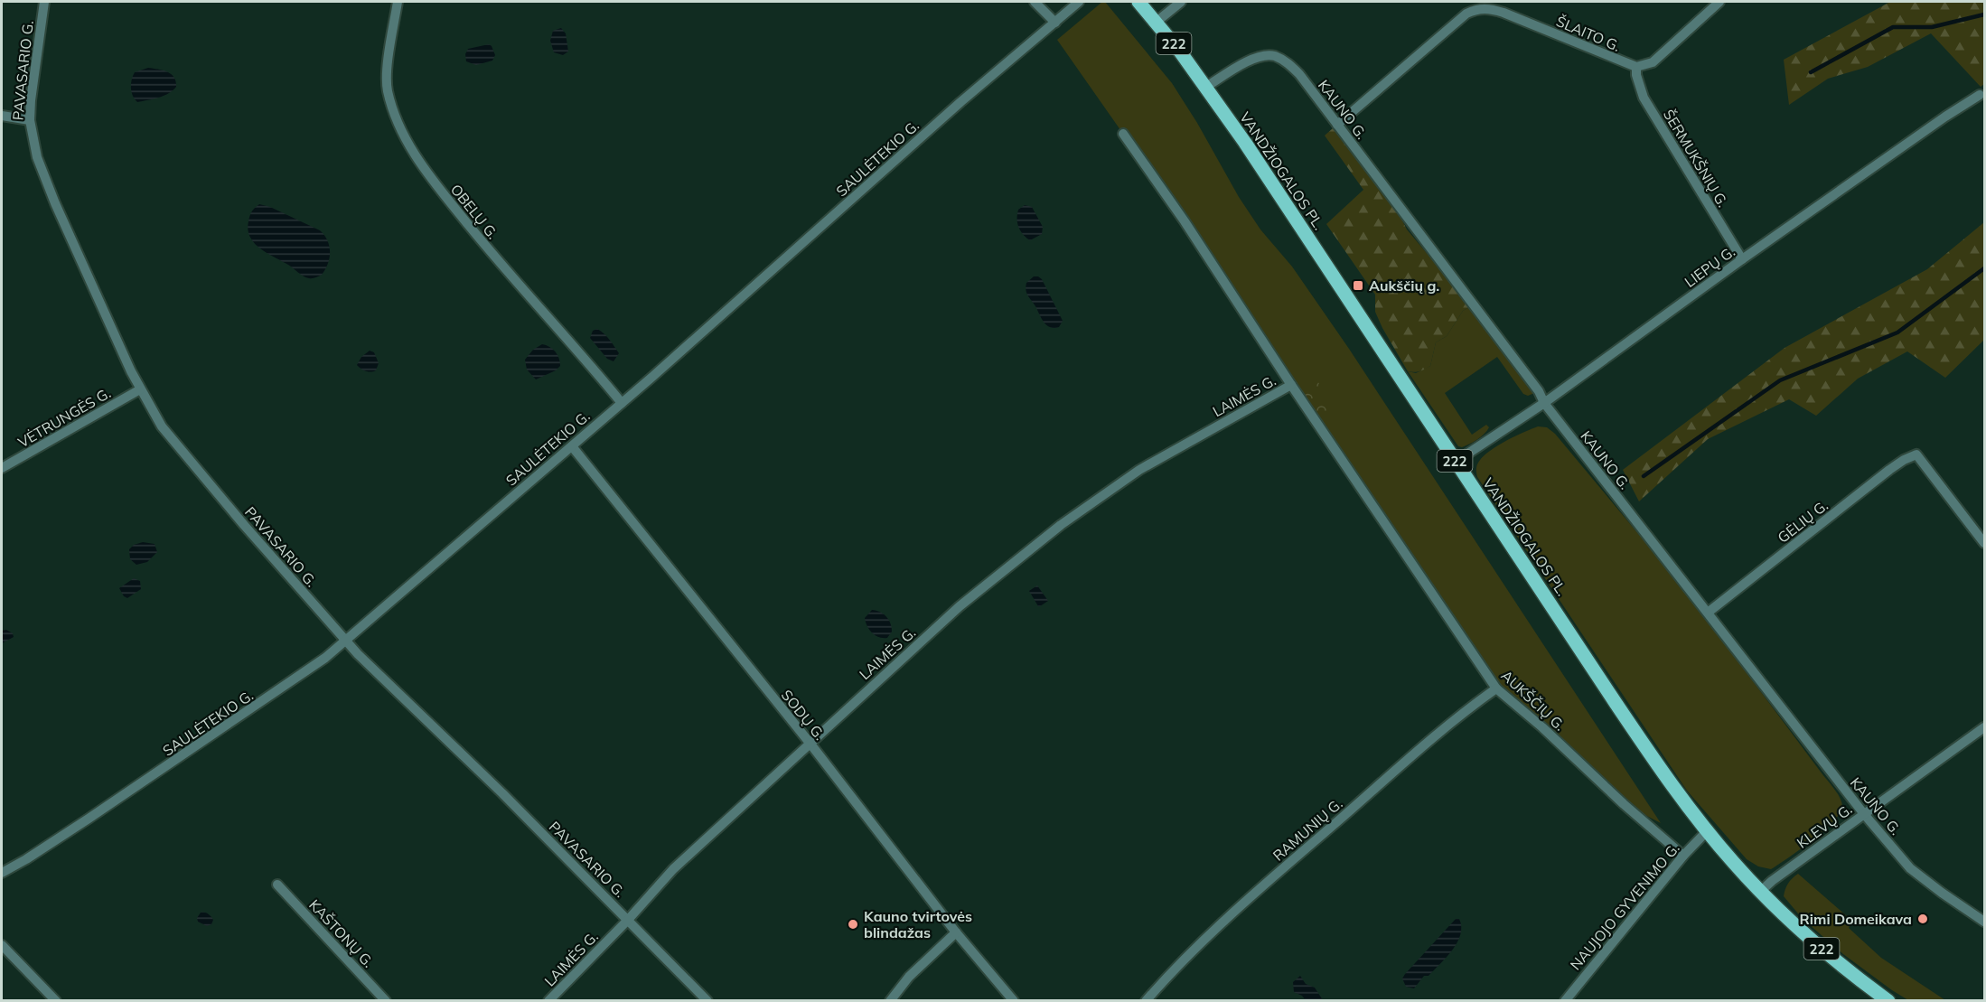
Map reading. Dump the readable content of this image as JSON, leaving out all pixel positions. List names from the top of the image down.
{
  "streets": {
    "main road": ["222", "VANDŽIOGALOS PL."],
    "street": [
      "ŠLAITO G.",
      "PAVASARIO G.",
      "KAUNO G.",
      "SAULĖTEKIO G.",
      "ŠERMUKŠNIŲ G.",
      "OBELŲ G.",
      "LIEPŲ G.",
      "LAIMĖS G.",
      "VĖTRUNGĖS G.",
      "GĖLIŲ G.",
      "AUKŠČIŲ G.",
      "SODŲ G.",
      "KLEVŲ G.",
      "RAMUNIŲ G.",
      "NAUJOJO GYVENIMO G.",
      "KAŠTONŲ G."
    ]
  },
  "crossings": [
    ["ŠLAITO G.", "KAUNO G."],
    ["ŠLAITO G.", "ŠERMUKŠNIŲ G."],
    ["PAVASARIO G.", "SAULĖTEKIO G."],
    ["PAVASARIO G.", "LAIMĖS G."],
    ["PAVASARIO G.", "VĖTRUNGĖS G."],
    ["KAUNO G.", "VANDŽIOGALOS PL."],
    ["KAUNO G.", "LIEPŲ G."],
    ["KAUNO G.", "GĖLIŲ G."],
    ["KAUNO G.", "KLEVŲ G."],
    ["SAULĖTEKIO G.", "OBELŲ G."],
    ["SAULĖTEKIO G.", "SODŲ G."],
    ["ŠERMUKŠNIŲ G.", "LIEPŲ G."],
    ["VANDŽIOGALOS PL.", "LIEPŲ G."],
    ["VANDŽIOGALOS PL.", "KLEVŲ G."],
    ["VANDŽIOGALOS PL.", "NAUJOJO GYVENIMO G."],
    ["LAIMĖS G.", "AUKŠČIŲ G."],
    ["LAIMĖS G.", "SODŲ G."],
    ["AUKŠČIŲ G.", "RAMUNIŲ G."],
    ["AUKŠČIŲ G.", "NAUJOJO GYVENIMO G."]
  ],
  "places": {
    "transit": ["Aukščių g."],
    "other": ["Rimi Domeikava", "Kauno tvirtovės blindažas"]
  }
}
